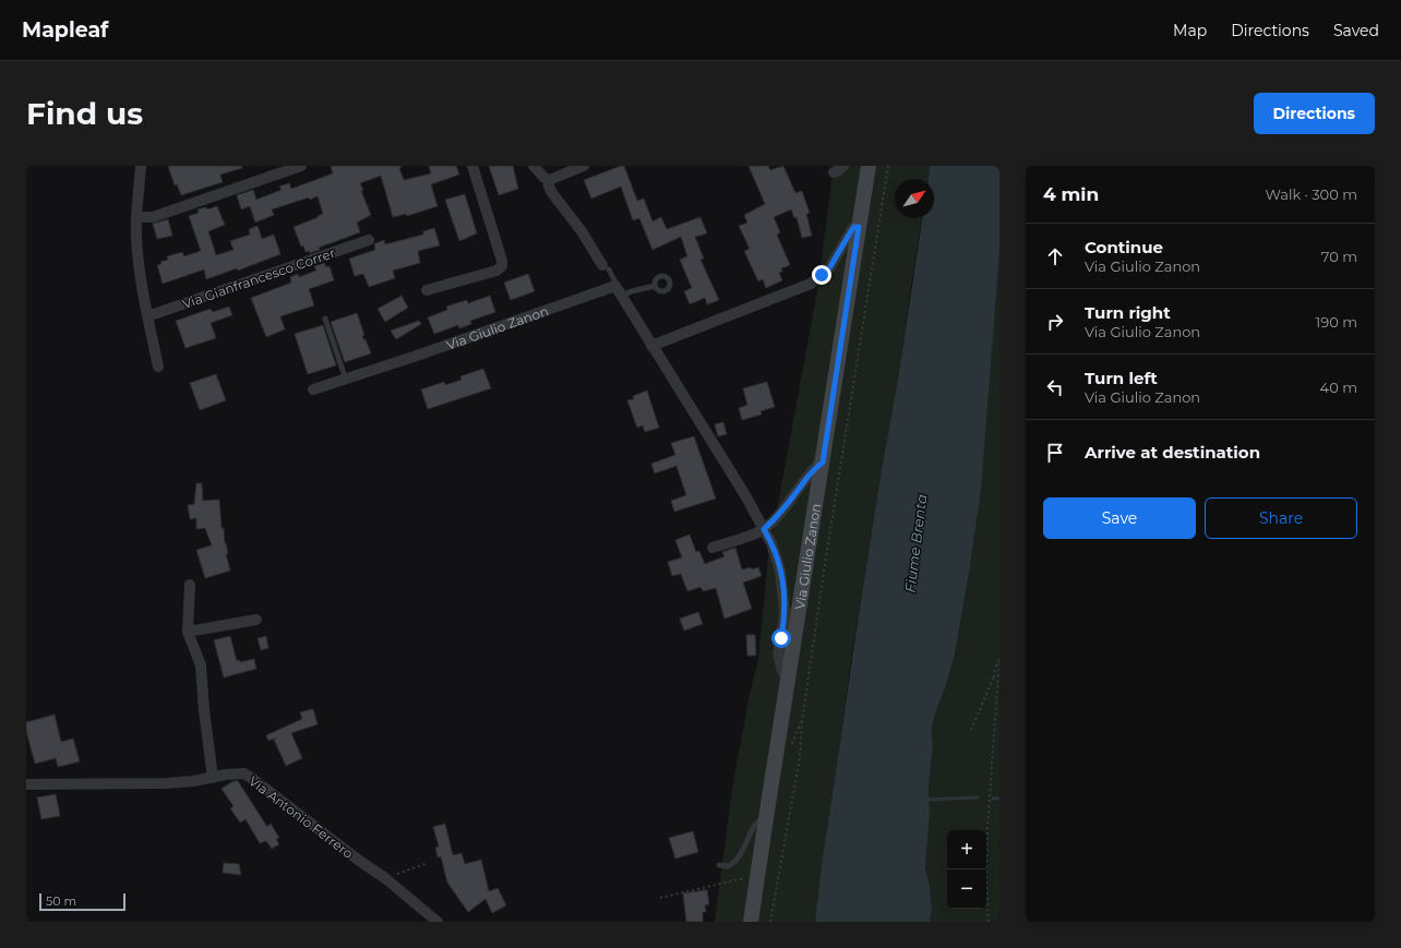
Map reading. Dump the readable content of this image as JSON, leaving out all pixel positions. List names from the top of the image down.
{
  "streets": {
    "street": ["Via Gianfrancesco Correr", "Via Giulio Zanon", "Via Antonio Ferrero"]
  },
  "water": ["Fiume Brenta"],
  "scale_bar": "50 m",
  "north": "top right",
  "page": {
    "header": "Mapleaf",
    "nav": ["Map", "Directions", "Saved"],
    "buttons": [
      "Directions",
      ["Save", "Share"]
    ],
    "title": "Find us",
    "heading": ["4 min", "Walk · 300 m"],
    "list": [
      ["Continue", "Via Giulio Zanon", "70 m"],
      ["Turn right", "Via Giulio Zanon", "190 m"],
      ["Turn left", "Via Giulio Zanon", "40 m"],
      "Arrive at destination"
    ],
    "map_buttons": ["+", "−"],
    "scale": "50 m"
  }
}
